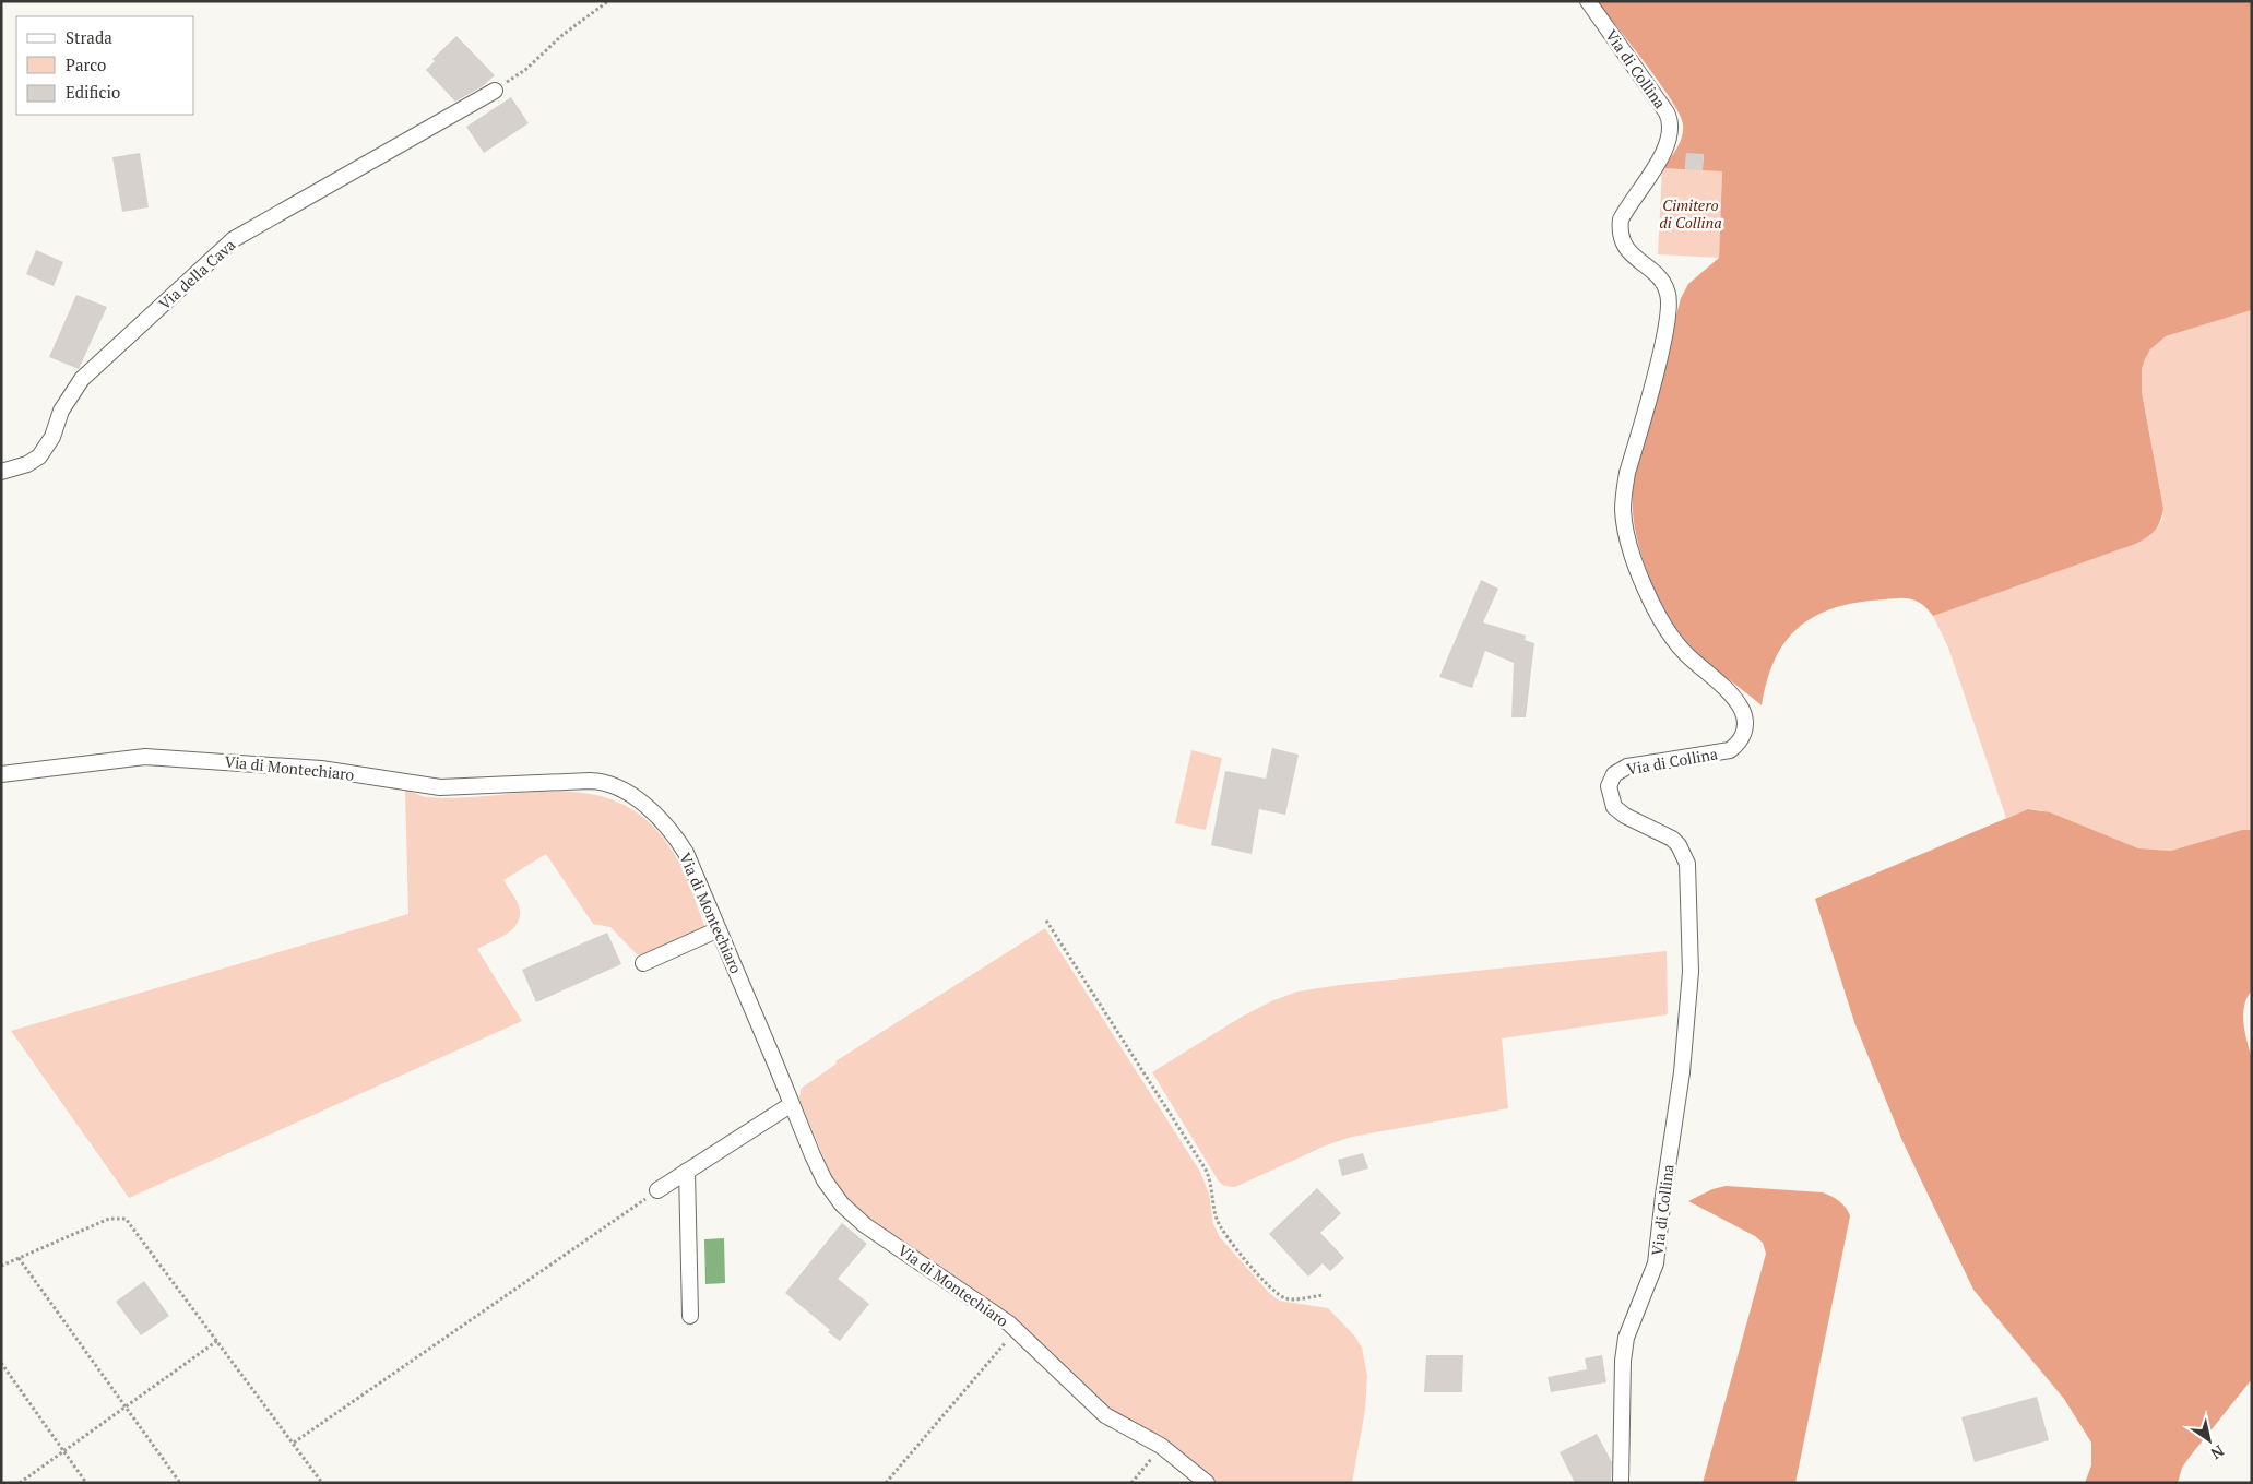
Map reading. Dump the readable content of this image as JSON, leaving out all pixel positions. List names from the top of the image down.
{
  "streets": {
    "street": ["Via di Collina", "Via della Cava", "Via di Montechiaro"]
  },
  "parks": ["Cimitero di Collina"],
  "legend": ["Strada", "Parco", "Edificio"],
  "north": "bottom right"
}
